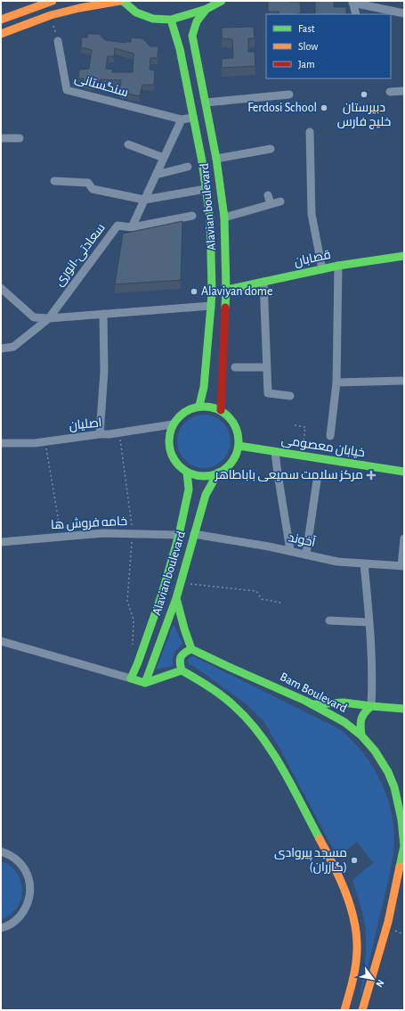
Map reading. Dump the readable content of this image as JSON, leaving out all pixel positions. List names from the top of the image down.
{
  "streets": {
    "main road": [
      "Alavian boulevard",
      "قصابان",
      "خیابان معصومی",
      "Bam Boulevard"
    ],
    "street": [
      "سنگستانی",
      "سعادتی-انوری",
      "اصلیان",
      "خامه فروش ها",
      "آخوند"
    ]
  },
  "crossings": [
    ["Alavian boulevard", "قصابان"],
    ["Alavian boulevard", "اصلیان"],
    ["Alavian boulevard", "خیابان معصومی"],
    ["Alavian boulevard", "خامه فروش ها"],
    ["Alavian boulevard", "آخوند"],
    ["اصلیان", "خیابان معصومی"]
  ],
  "places": {
    "other": [
      "دبیرستان خلیج فارس",
      "Ferdosi School",
      "Alaviyan dome",
      "مسجد پیروادی (گازران)"
    ],
    "health": ["مرکز سلامت سمیعی باباطاهر"]
  },
  "legend": ["Fast", "Slow", "Jam"],
  "north": "bottom right"
}
